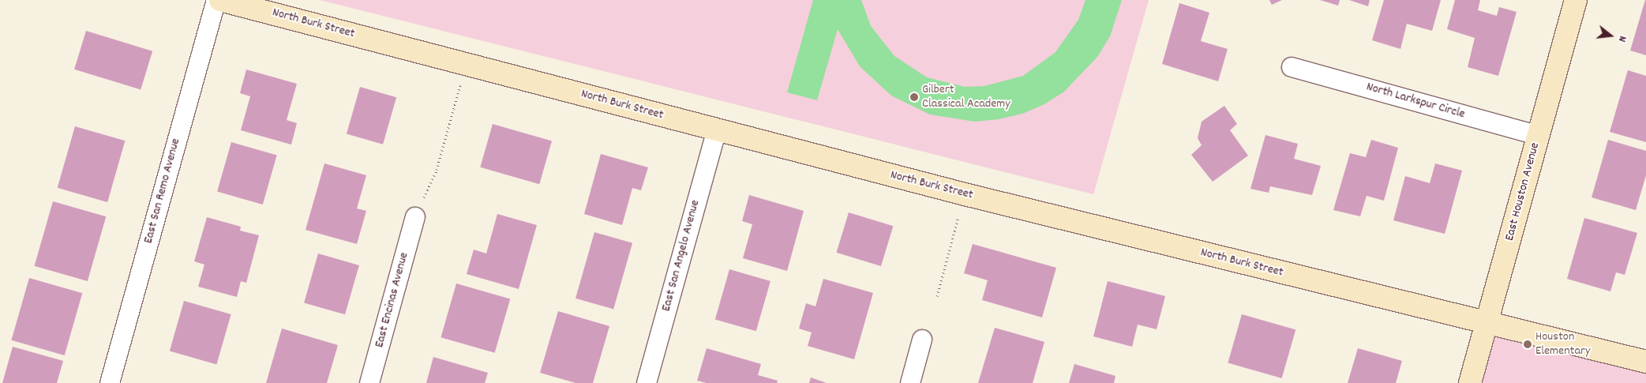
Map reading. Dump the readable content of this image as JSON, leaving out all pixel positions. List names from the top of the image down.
{
  "streets": {
    "street": [
      "North Burk Street",
      "North Larkspur Circle",
      "East San Remo Avenue",
      "East Houston Avenue",
      "East San Angelo Avenue",
      "East Encinas Avenue"
    ]
  },
  "crossings": [
    ["North Burk Street", "East Houston Avenue"],
    ["North Burk Street", "East San Angelo Avenue"],
    ["North Larkspur Circle", "East Houston Avenue"]
  ],
  "places": ["Gilbert Classical Academy", "Houston Elementary"],
  "north": "right"
}
